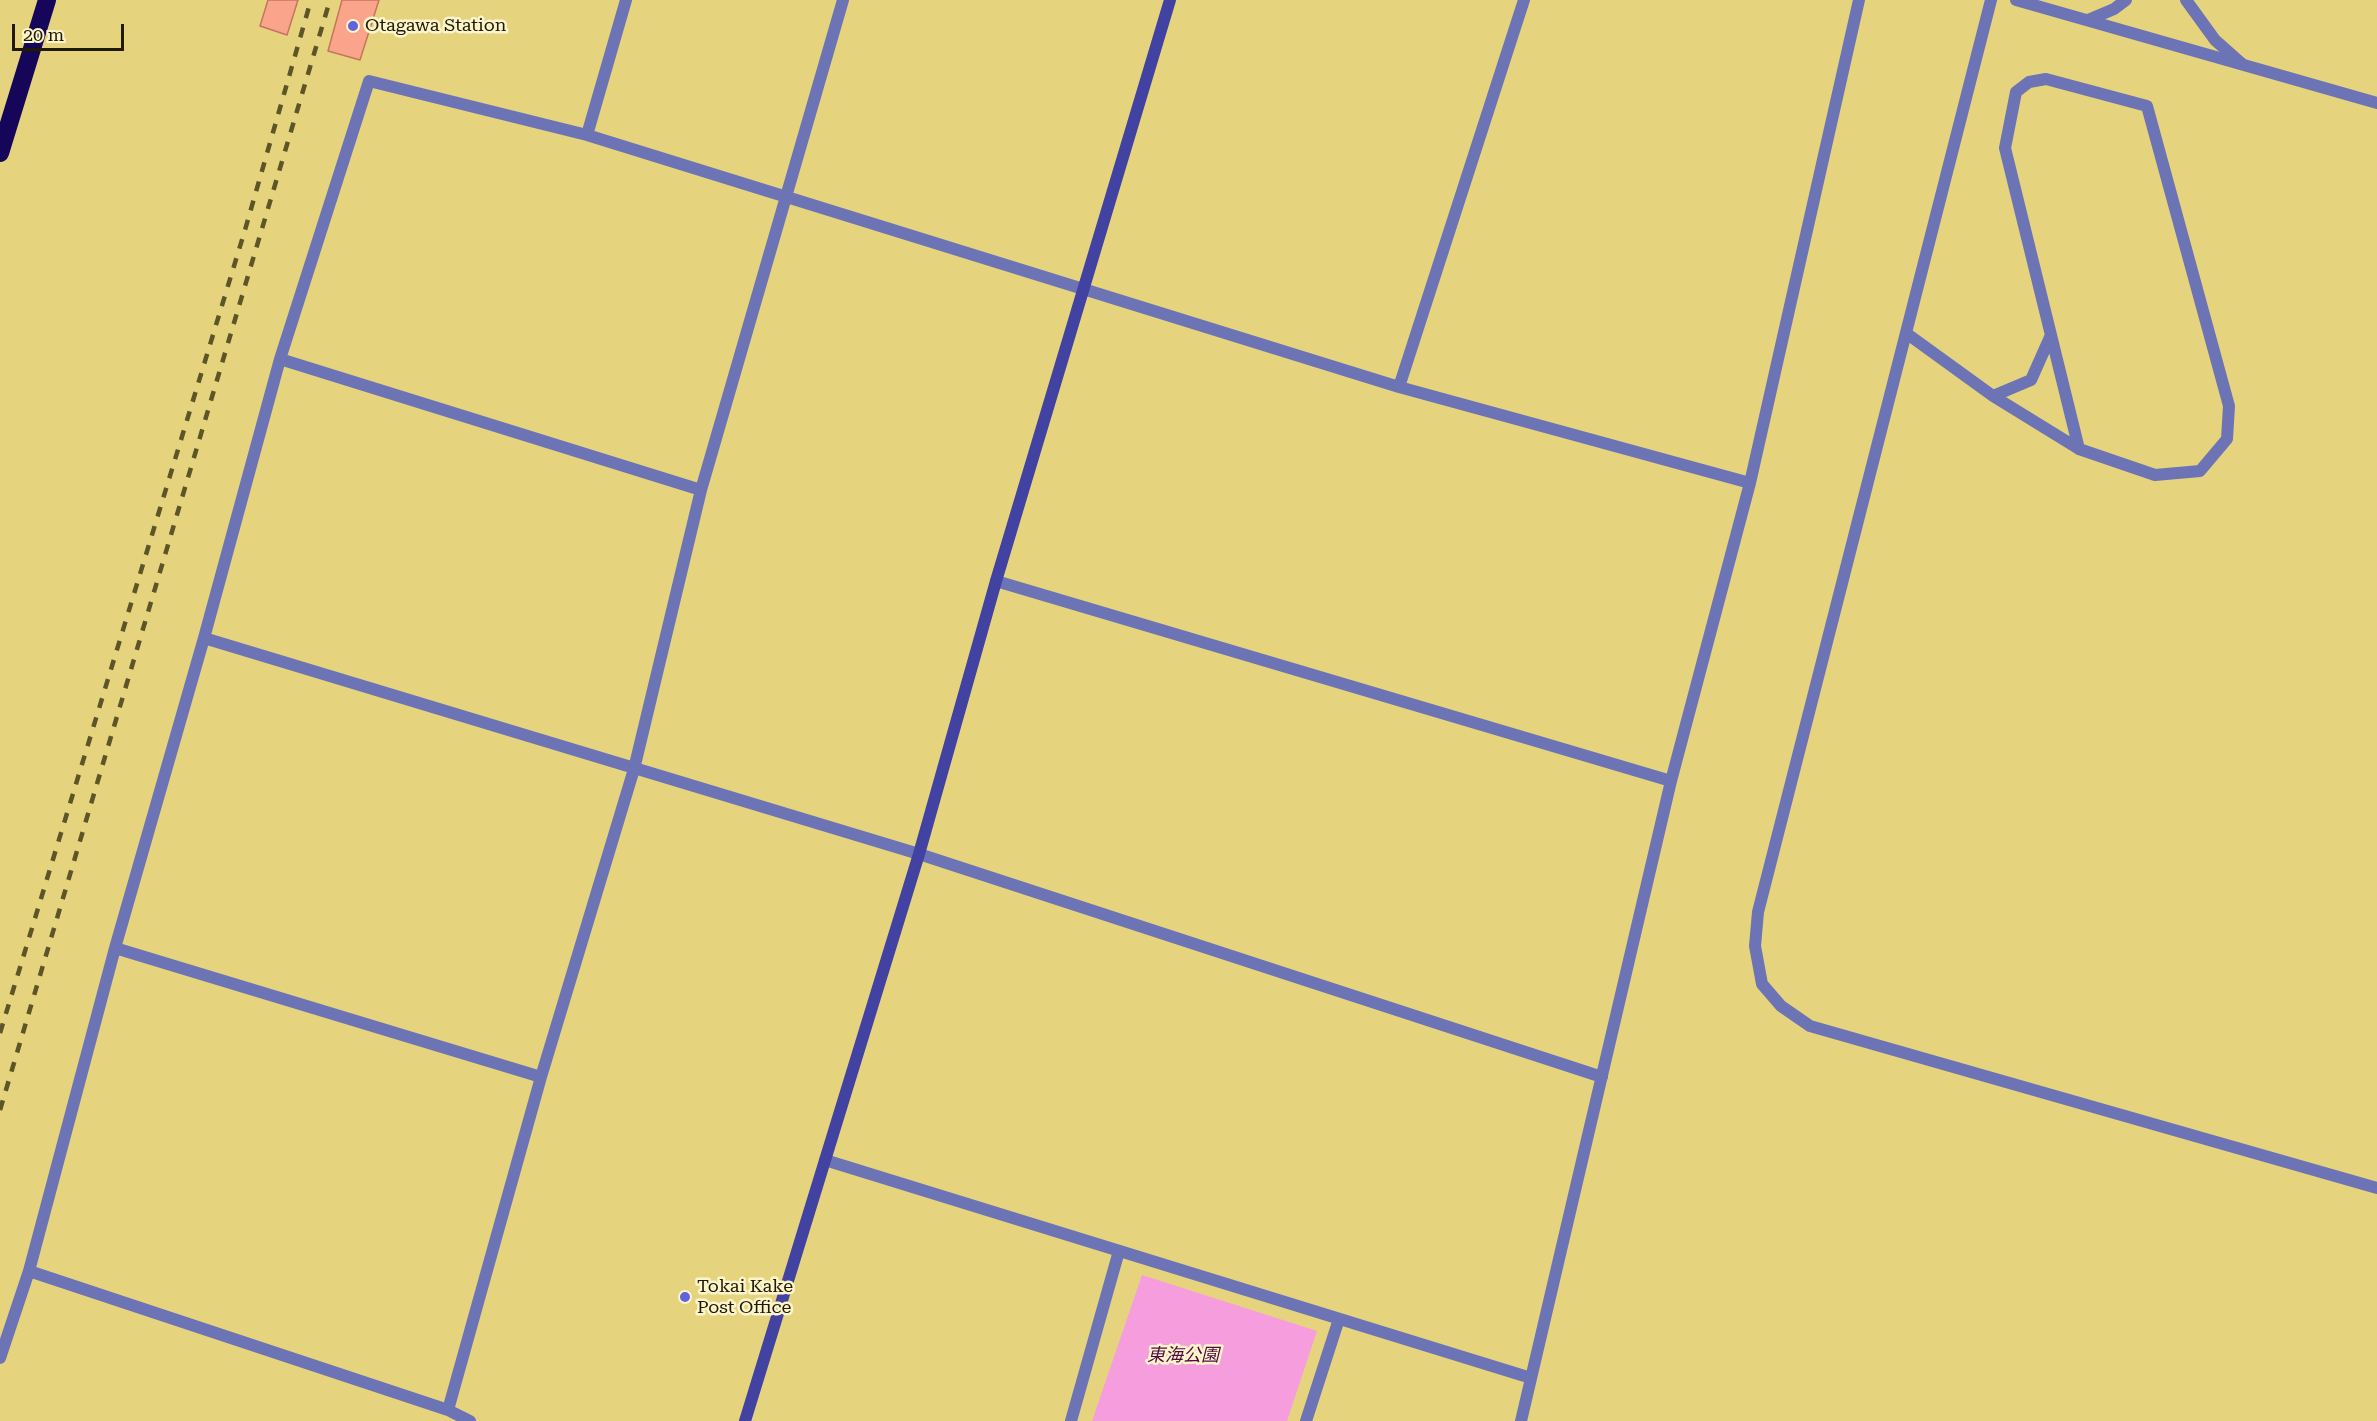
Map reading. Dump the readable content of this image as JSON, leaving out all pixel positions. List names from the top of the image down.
{
  "parks": ["東海公園"],
  "places": ["Otagawa Station", "Tokai Kake Post Office"],
  "scale_bar": "20 m"
}
